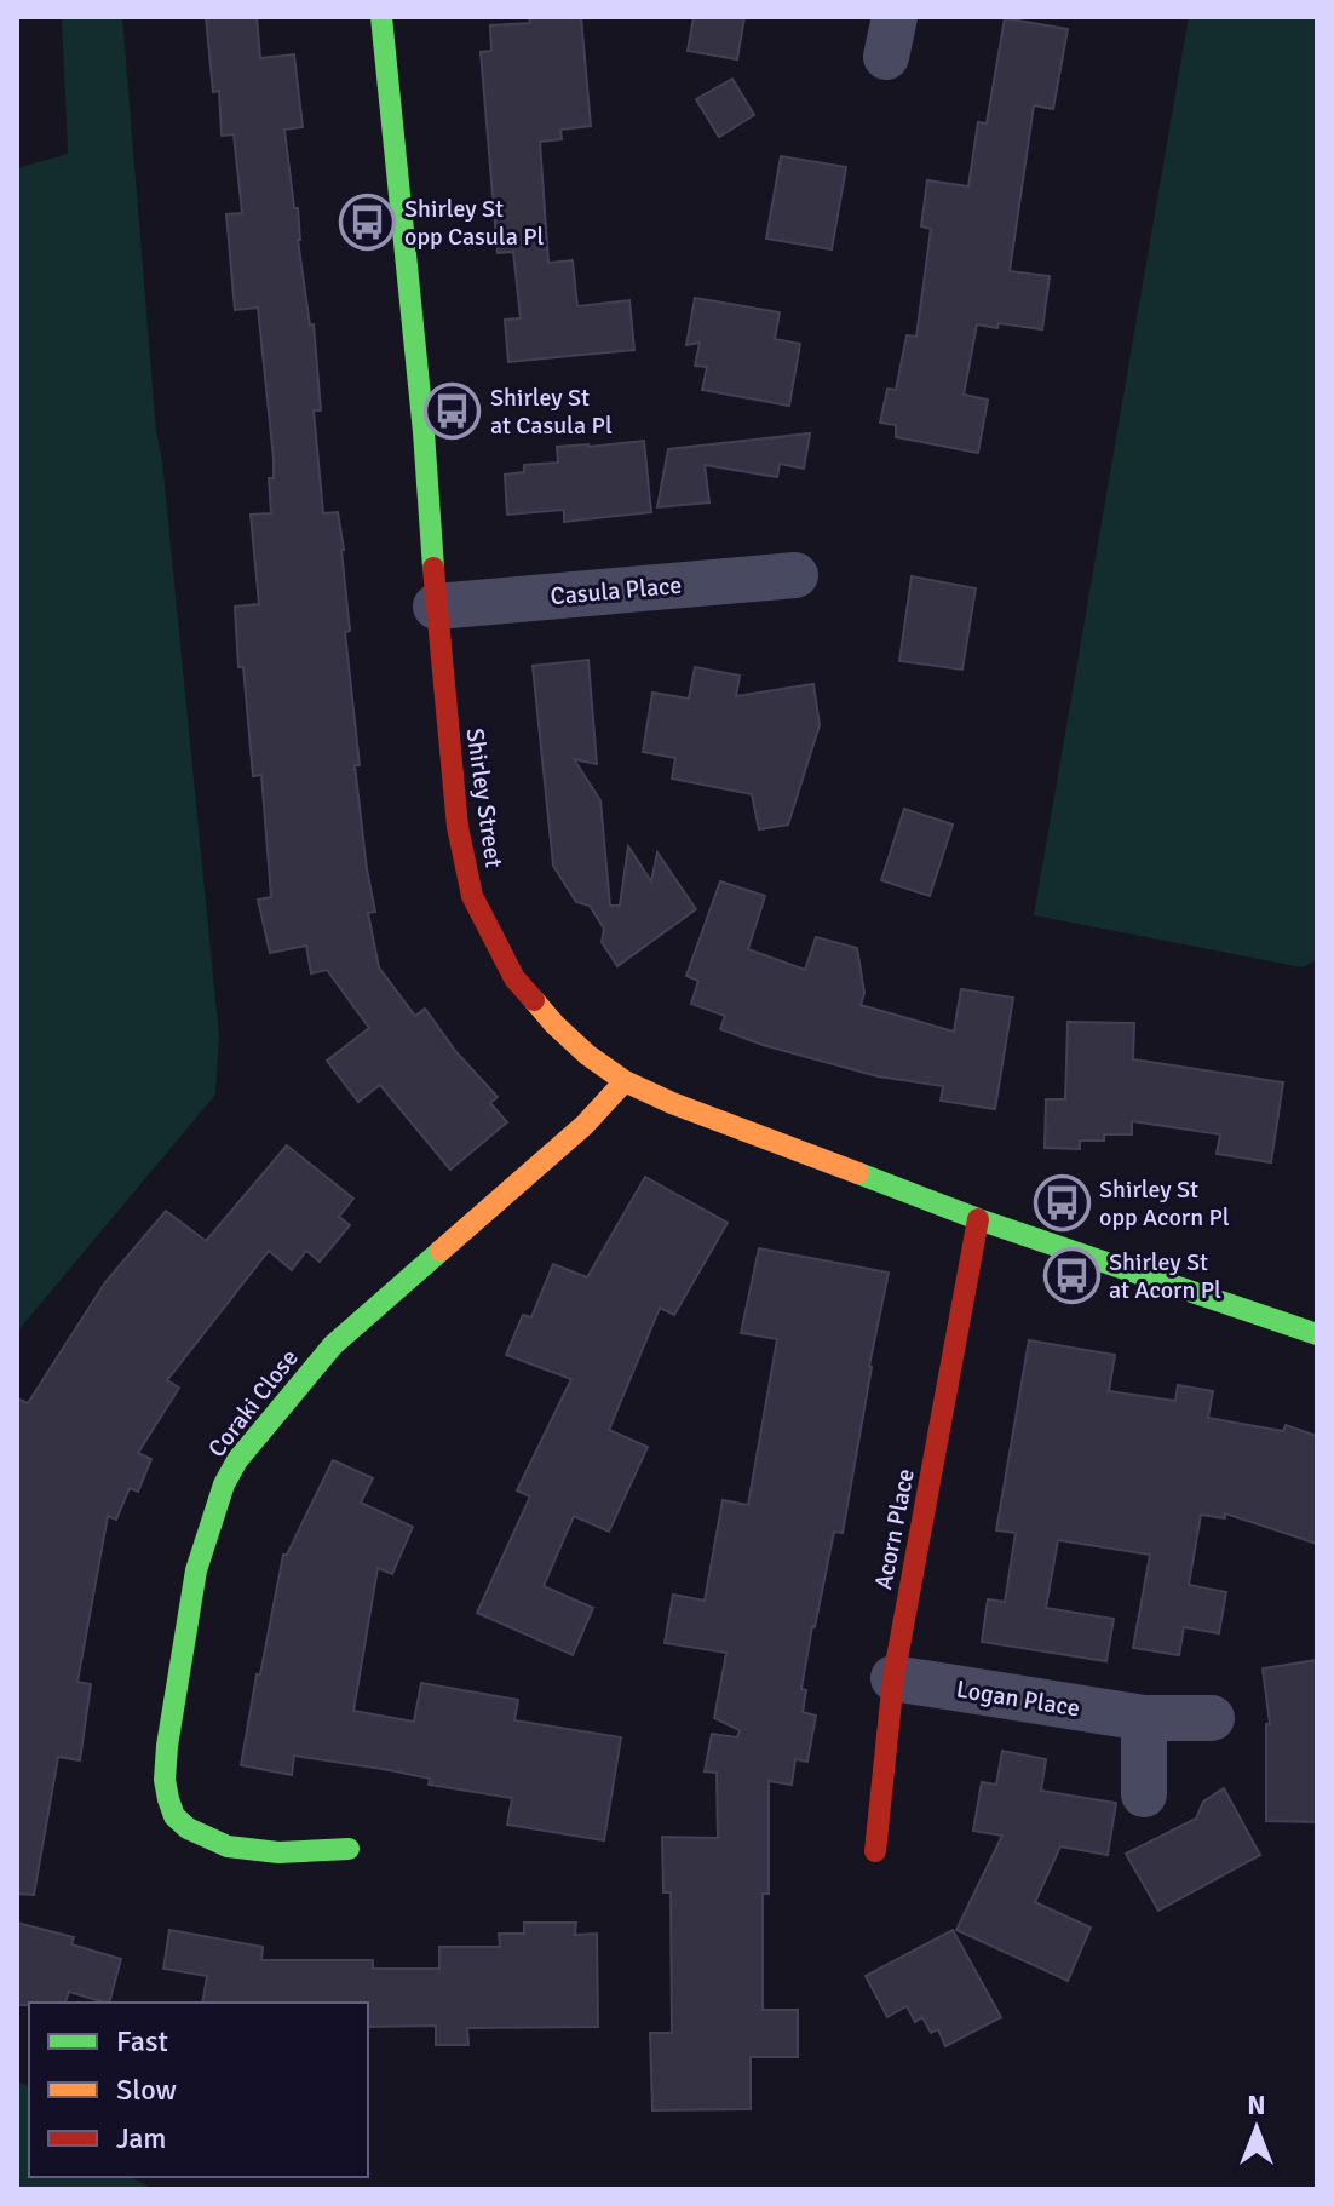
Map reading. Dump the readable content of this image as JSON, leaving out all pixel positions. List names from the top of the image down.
{
  "streets": {
    "street": [
      "Casula Place",
      "Shirley Street",
      "Coraki Close",
      "Acorn Place",
      "Logan Place"
    ]
  },
  "crossings": [
    ["Casula Place", "Shirley Street"],
    ["Shirley Street", "Coraki Close"],
    ["Shirley Street", "Acorn Place"],
    ["Acorn Place", "Logan Place"]
  ],
  "places": {
    "bus stop": [
      "Shirley St opp Casula Pl",
      "Shirley St at Casula Pl",
      "Shirley St opp Acorn Pl",
      "Shirley St at Acorn Pl"
    ]
  },
  "legend": ["Fast", "Slow", "Jam"],
  "north": "top"
}
